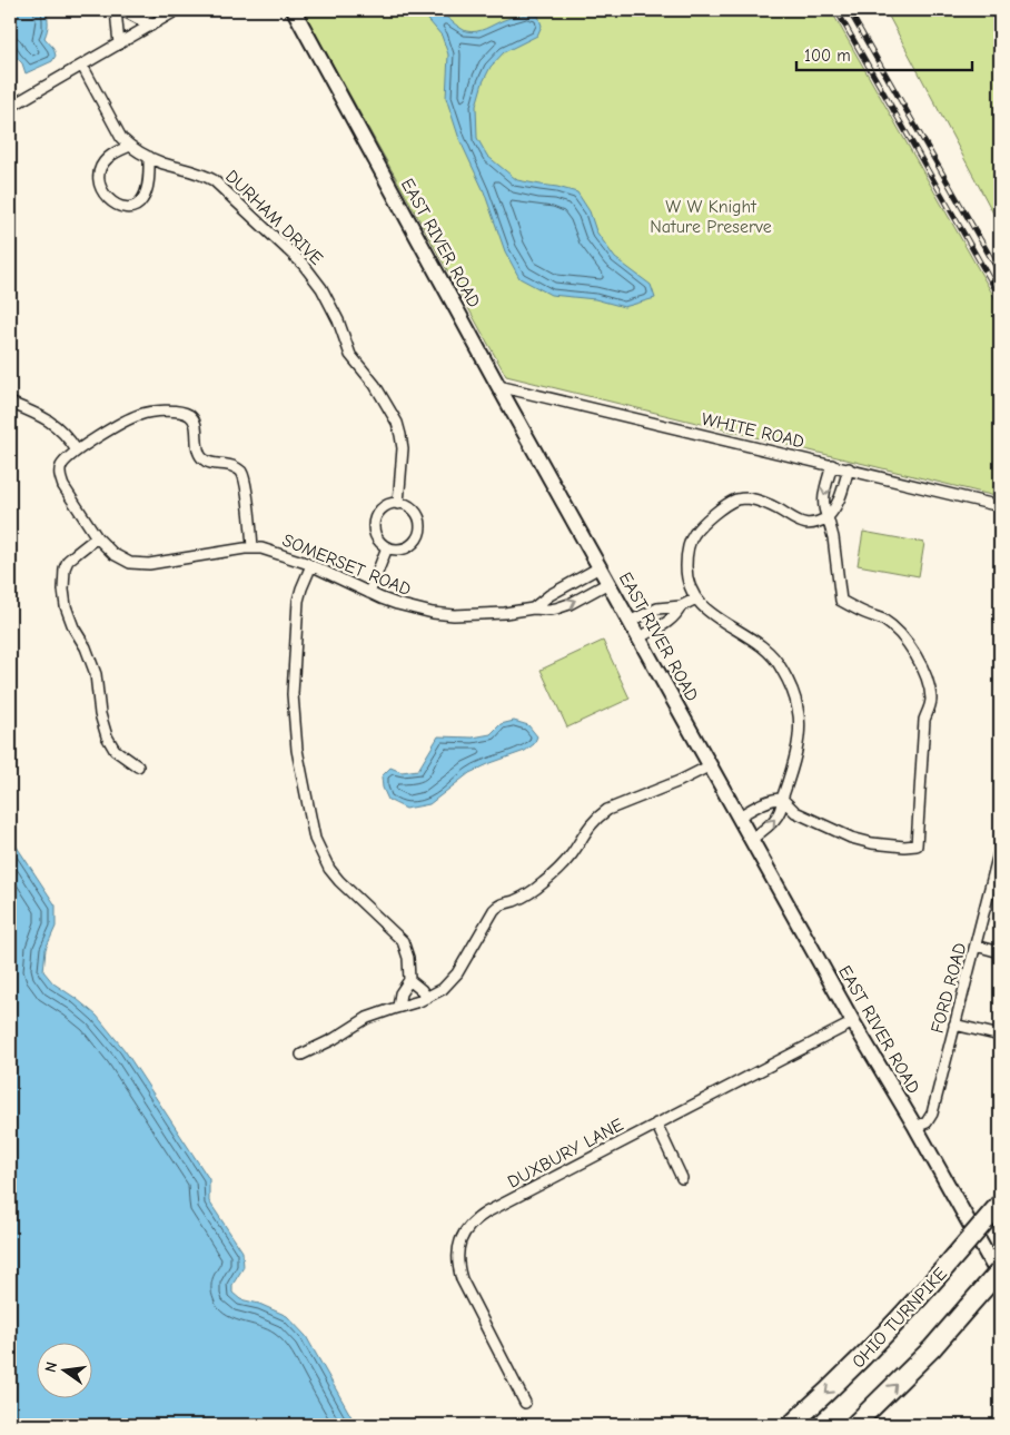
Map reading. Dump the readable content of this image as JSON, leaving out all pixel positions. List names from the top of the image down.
{
  "streets": {
    "highway": ["OHIO TURNPIKE"],
    "main road": ["EAST RIVER ROAD"],
    "street": [
      "DURHAM DRIVE",
      "WHITE ROAD",
      "SOMERSET ROAD",
      "FORD ROAD",
      "DUXBURY LANE"
    ]
  },
  "crossings": [
    ["EAST RIVER ROAD", "WHITE ROAD"],
    ["EAST RIVER ROAD", "SOMERSET ROAD"],
    ["EAST RIVER ROAD", "FORD ROAD"],
    ["EAST RIVER ROAD", "DUXBURY LANE"]
  ],
  "parks": ["W W Knight Nature Preserve"],
  "scale_bar": "100 m",
  "north": "left"
}
